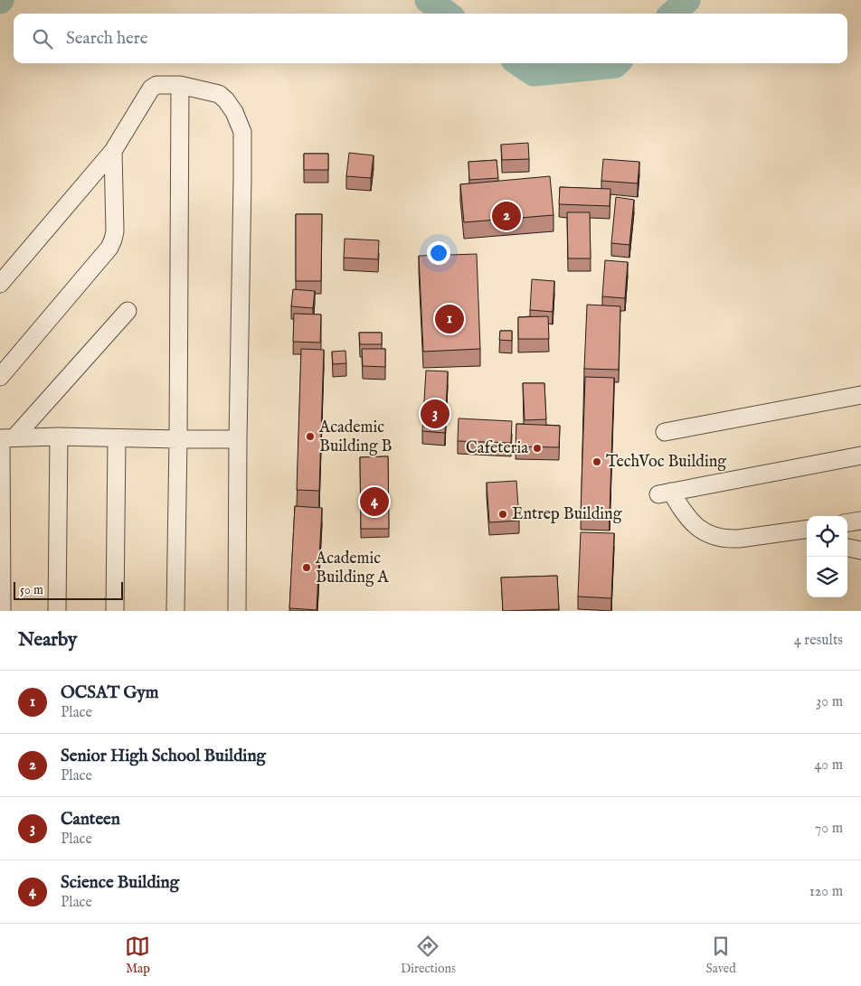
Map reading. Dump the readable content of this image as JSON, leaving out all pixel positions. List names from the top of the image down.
{
  "places": [
    "Academic Building B",
    "Cafeteria",
    "TechVoc Building",
    "Entrep Building",
    "Academic Building A"
  ],
  "scale_bar": "50 m",
  "page": {
    "search": "Search here",
    "pins": [
      "2",
      "1",
      "3",
      "4"
    ],
    "scale": "50 m",
    "heading": ["Nearby", "4 results"],
    "list": [
      {
        "mark": "1",
        "name": "OCSAT Gym",
        "note": "Place",
        "value": "30 m"
      },
      {
        "mark": "2",
        "name": "Senior High School Building",
        "note": "Place",
        "value": "40 m"
      },
      {
        "mark": "3",
        "name": "Canteen",
        "note": "Place",
        "value": "70 m"
      },
      {
        "mark": "4",
        "name": "Science Building",
        "note": "Place",
        "value": "120 m"
      }
    ],
    "nav": ["Map", "Directions", "Saved"]
  }
}
